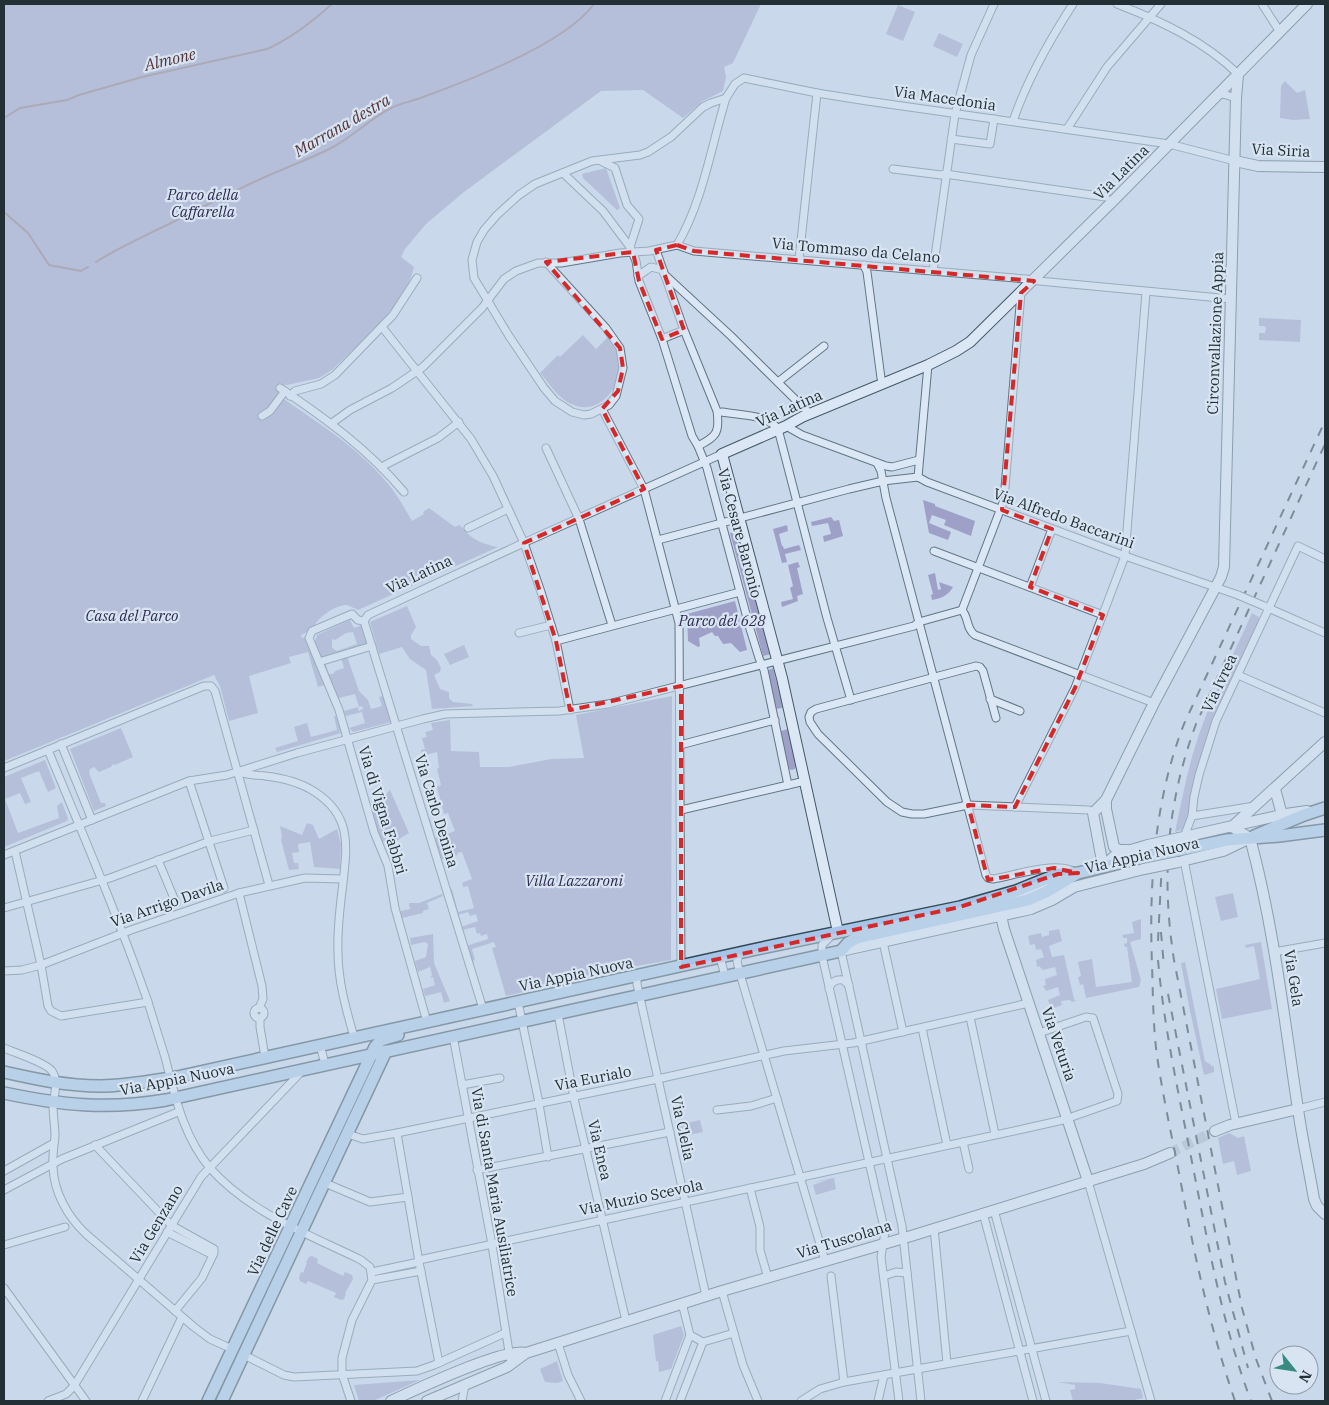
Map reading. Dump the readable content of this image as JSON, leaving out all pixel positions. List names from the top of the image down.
{
  "streets": {
    "main road": ["Via Appia Nuova", "Via delle Cave"],
    "street": [
      "Via Macedonia",
      "Via Siria",
      "Via Latina",
      "Via Tommaso da Celano",
      "Circonvallazione Appia",
      "Via Alfredo Baccarini",
      "Via Cesare Baronio",
      "Via Ivrea",
      "Via di Vigna Fabbri",
      "Via Carlo Denina",
      "Via Arrigo Davila",
      "Via Gela",
      "Via Veturia",
      "Via Eurialo",
      "Via Clelia",
      "Via Enea",
      "Via di Santa Maria Ausiliatrice",
      "Via Muzio Scevola",
      "Via Genzano",
      "Via Tuscolana"
    ]
  },
  "crossings": [
    ["Via Macedonia", "Via Siria"],
    ["Via Macedonia", "Via Latina"],
    ["Via Macedonia", "Circonvallazione Appia"],
    ["Via Siria", "Circonvallazione Appia"],
    ["Via Latina", "Via Tommaso da Celano"],
    ["Via Latina", "Circonvallazione Appia"],
    ["Via Latina", "Via Cesare Baronio"],
    ["Via Latina", "Via di Vigna Fabbri"],
    ["Via Latina", "Via Carlo Denina"],
    ["Via Tommaso da Celano", "Circonvallazione Appia"],
    ["Circonvallazione Appia", "Via Alfredo Baccarini"],
    ["Via Alfredo Baccarini", "Via Ivrea"],
    ["Via Ivrea", "Via Appia Nuova"],
    ["Via di Vigna Fabbri", "Via Carlo Denina"],
    ["Via di Vigna Fabbri", "Via Appia Nuova"],
    ["Via Carlo Denina", "Via Appia Nuova"],
    ["Via Appia Nuova", "Via Gela"],
    ["Via Appia Nuova", "Via Veturia"],
    ["Via Appia Nuova", "Via Clelia"],
    ["Via Appia Nuova", "Via Enea"],
    ["Via Appia Nuova", "Via di Santa Maria Ausiliatrice"],
    ["Via Appia Nuova", "Via Genzano"],
    ["Via Appia Nuova", "Via delle Cave"],
    ["Via Veturia", "Via Eurialo"],
    ["Via Veturia", "Via Muzio Scevola"],
    ["Via Veturia", "Via Tuscolana"],
    ["Via Eurialo", "Via Clelia"],
    ["Via Eurialo", "Via Enea"],
    ["Via Eurialo", "Via di Santa Maria Ausiliatrice"],
    ["Via Eurialo", "Via delle Cave"],
    ["Via Clelia", "Via Muzio Scevola"],
    ["Via Clelia", "Via Tuscolana"],
    ["Via Enea", "Via Muzio Scevola"],
    ["Via Enea", "Via Tuscolana"],
    ["Via di Santa Maria Ausiliatrice", "Via Muzio Scevola"],
    ["Via di Santa Maria Ausiliatrice", "Via Tuscolana"]
  ],
  "water": ["Almone", "Marrana destra"],
  "parks": [
    "Parco della Caffarella",
    "Casa del Parco",
    "Parco del 628",
    "Villa Lazzaroni"
  ],
  "north": "bottom right"
}
